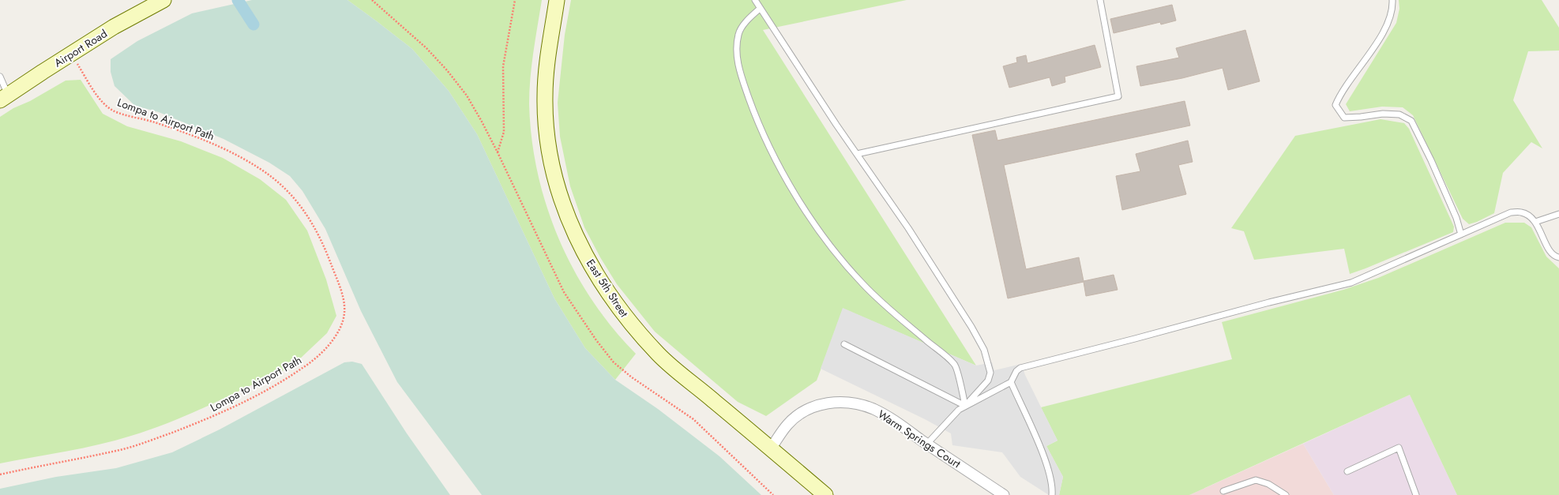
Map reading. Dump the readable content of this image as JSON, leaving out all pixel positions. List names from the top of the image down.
{
  "streets": {
    "main road": ["Airport Road", "East 5th Street"],
    "street": ["Warm Springs Court"],
    "path": ["Lompa to Airport Path"]
  },
  "crossings": [
    ["Airport Road", "Lompa to Airport Path"],
    ["East 5th Street", "Warm Springs Court"]
  ]
}
